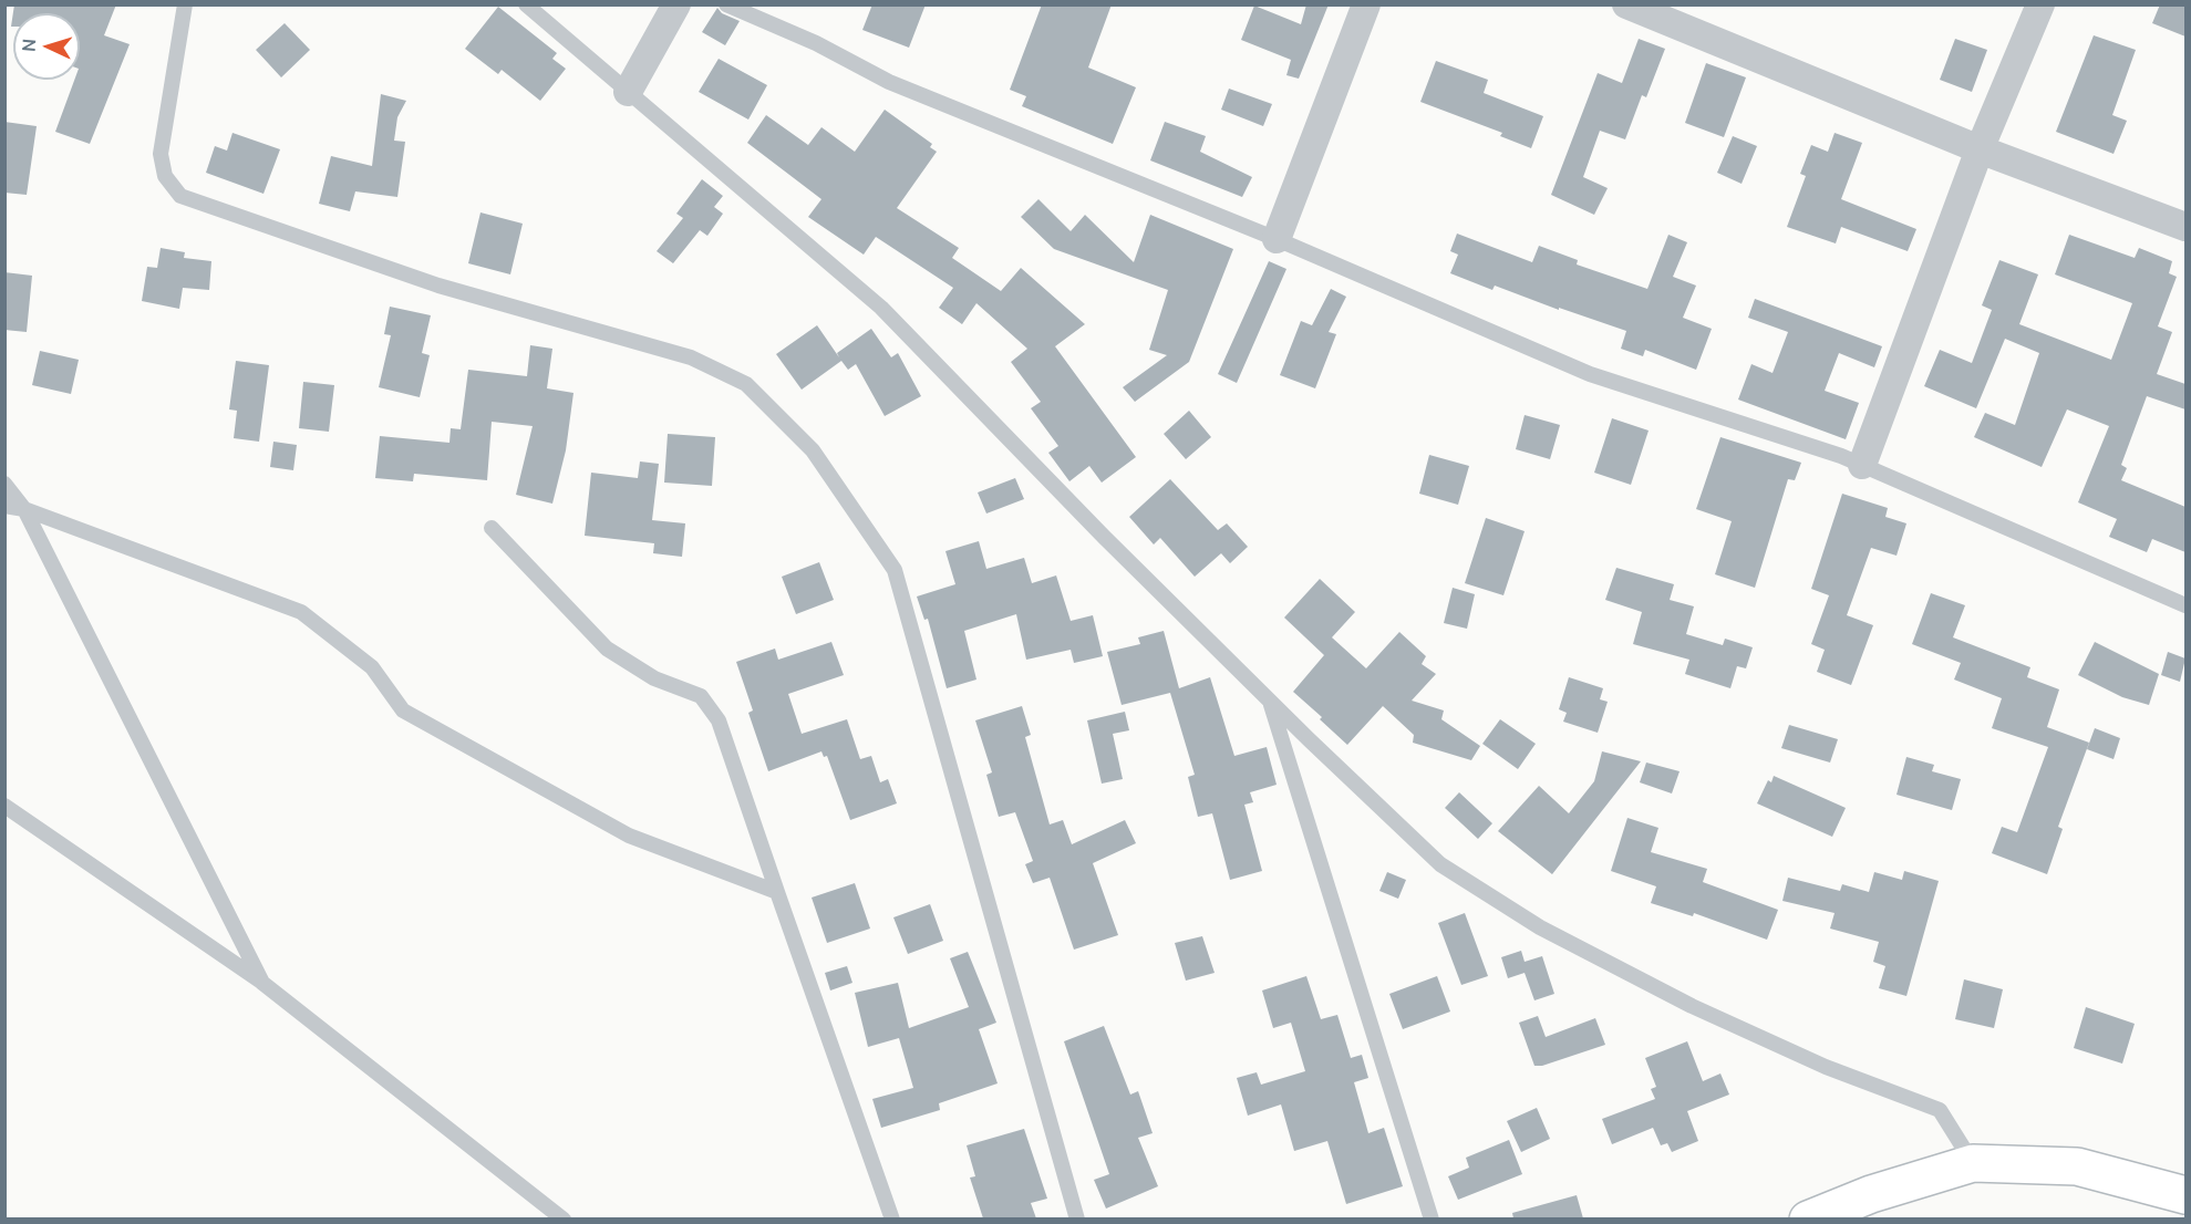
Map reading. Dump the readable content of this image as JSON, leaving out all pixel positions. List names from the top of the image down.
{
  "north": "left"
}
